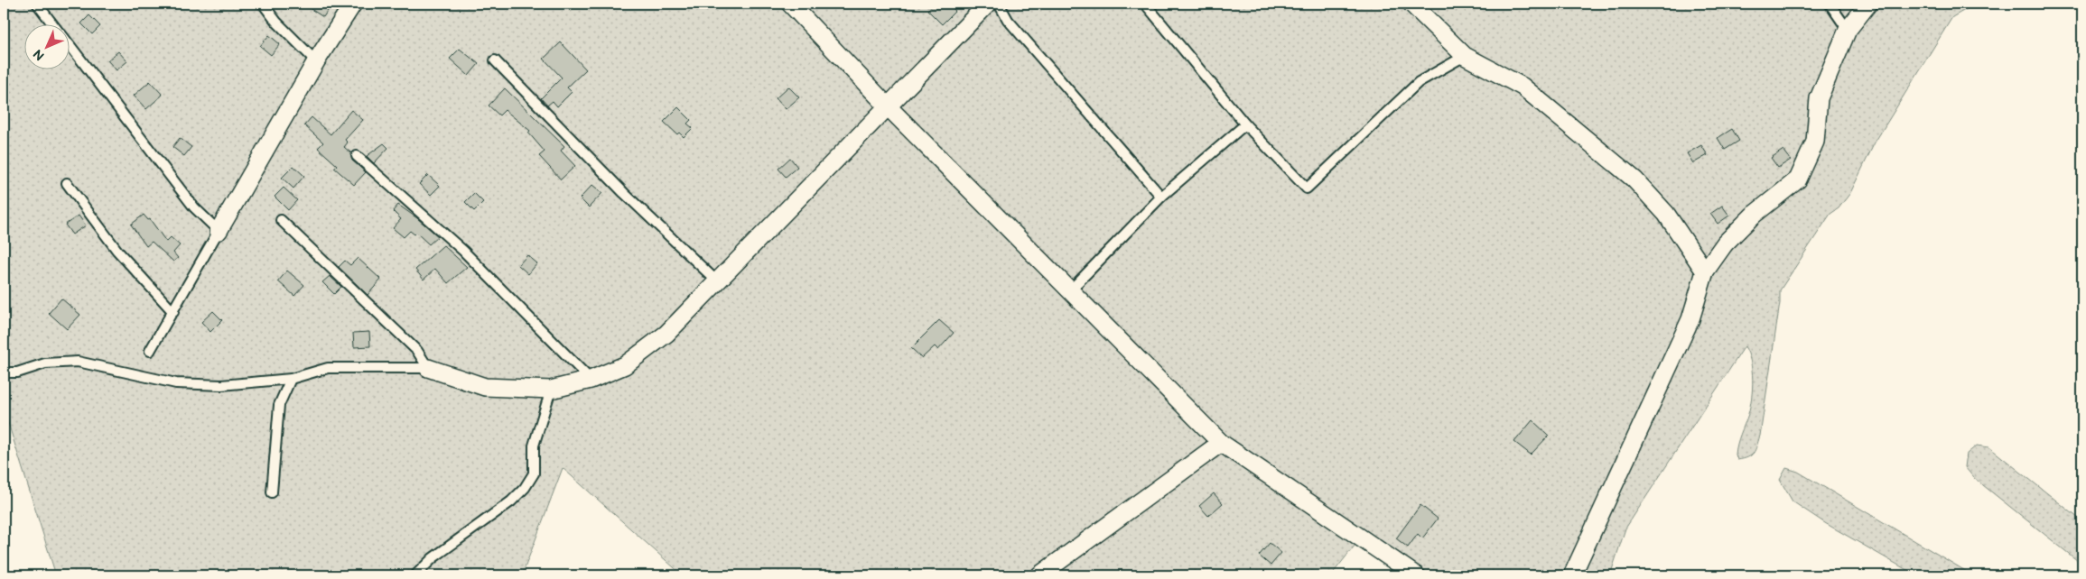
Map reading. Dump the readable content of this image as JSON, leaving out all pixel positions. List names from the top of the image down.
{
  "north": "bottom left"
}
